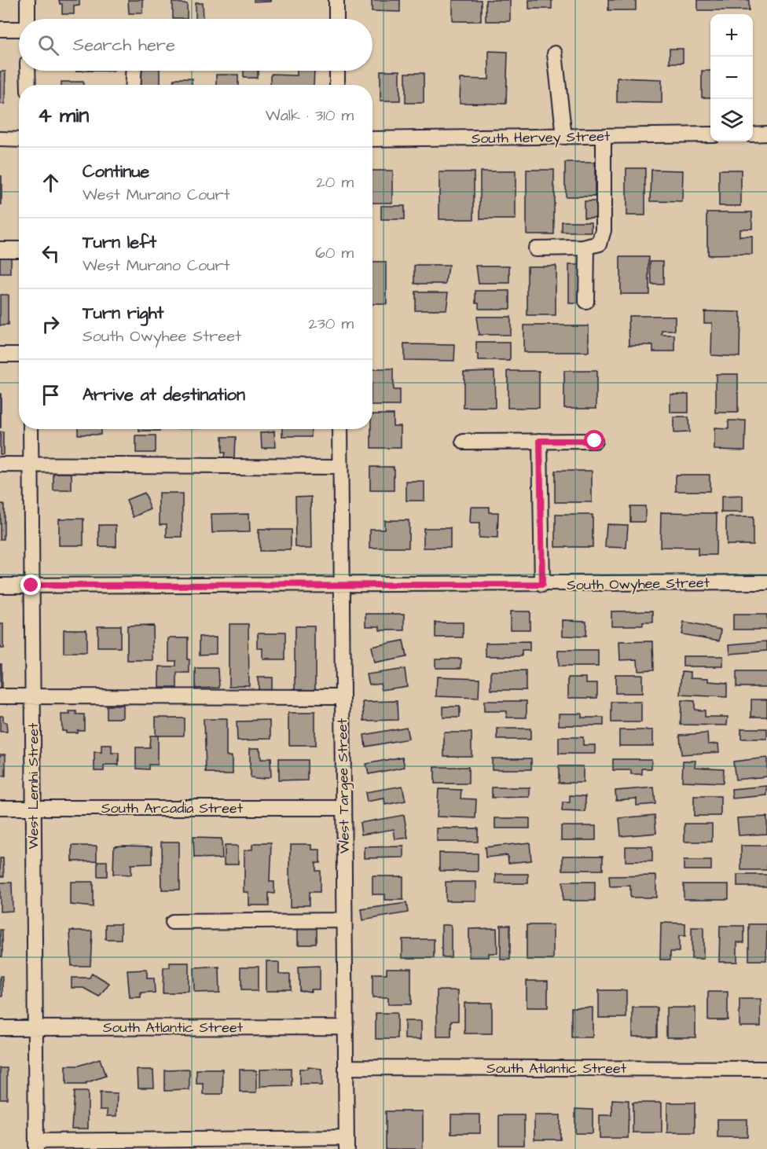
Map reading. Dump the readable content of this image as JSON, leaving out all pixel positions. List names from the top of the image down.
{
  "streets": {
    "street": [
      "South Hervey Street",
      "South Owyhee Street",
      "West Lemhi Street",
      "West Targee Street",
      "South Arcadia Street",
      "South Atlantic Street"
    ]
  },
  "crossings": [
    ["South Owyhee Street", "West Lemhi Street"],
    ["South Owyhee Street", "West Targee Street"],
    ["West Lemhi Street", "South Arcadia Street"],
    ["West Lemhi Street", "South Atlantic Street"],
    ["West Targee Street", "South Arcadia Street"],
    ["West Targee Street", "South Atlantic Street"]
  ],
  "page": {
    "map_buttons": ["+", "−"],
    "search": "Search here",
    "heading": ["4 min", "Walk · 310 m"],
    "list": [
      ["Continue", "West Murano Court", "20 m"],
      ["Turn left", "West Murano Court", "60 m"],
      ["Turn right", "South Owyhee Street", "230 m"],
      "Arrive at destination"
    ]
  }
}
